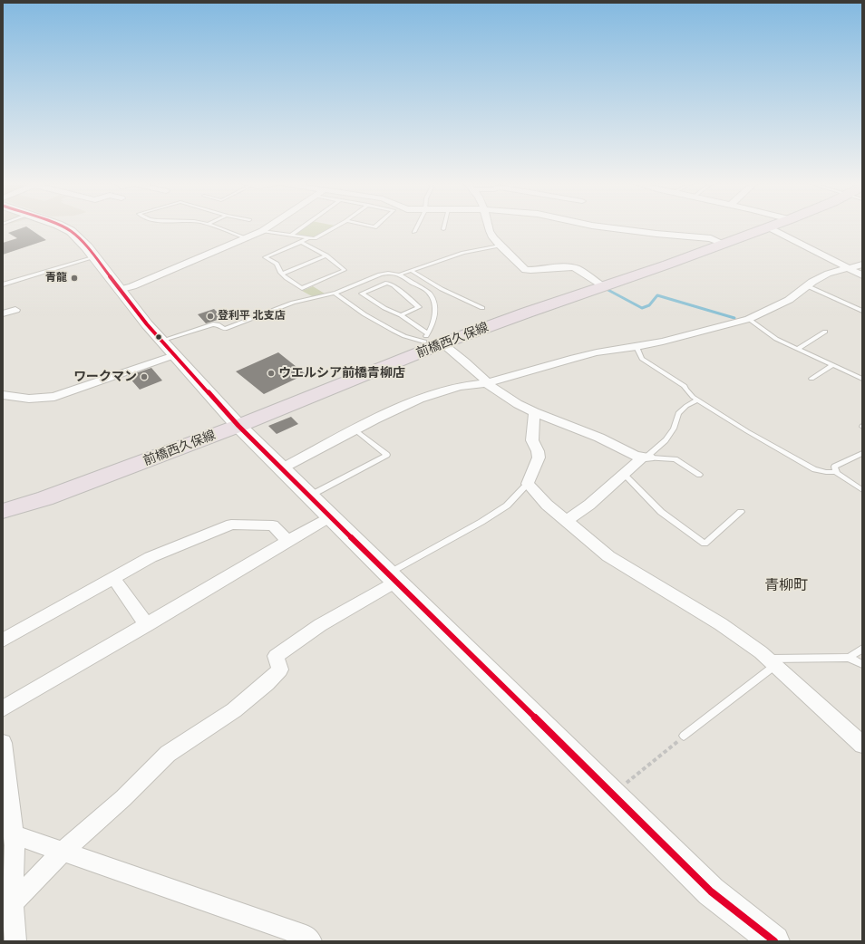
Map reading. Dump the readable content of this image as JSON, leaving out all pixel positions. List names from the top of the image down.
{
  "streets": {
    "main road": ["前橋西久保線"]
  },
  "districts": ["青柳町"],
  "places": [
    "青龍",
    "登利平 北支店",
    "ウエルシア前橋青柳店",
    "ワークマン"
  ]
}
